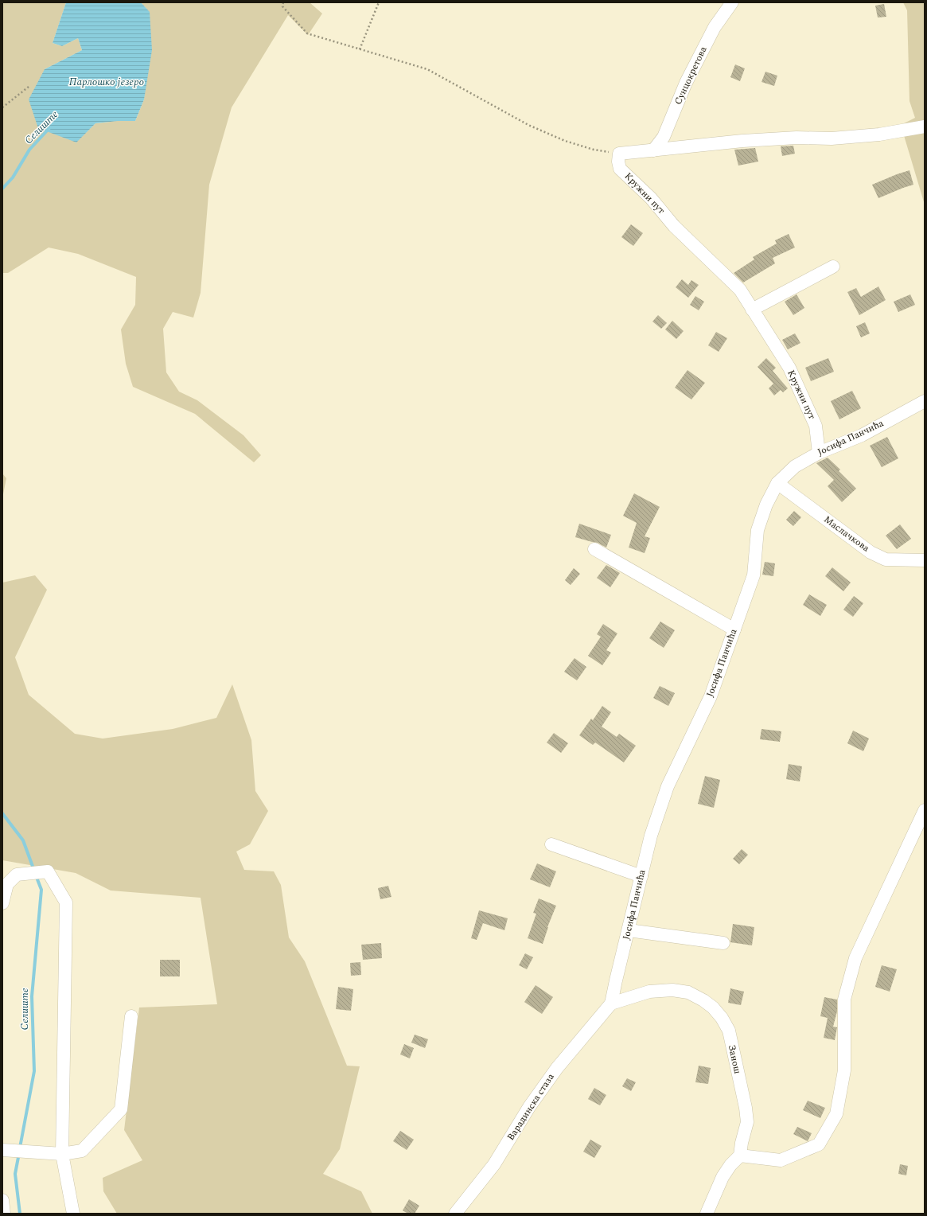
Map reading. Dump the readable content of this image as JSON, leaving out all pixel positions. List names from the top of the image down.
{
  "streets": {
    "street": [
      "Сунцокретова",
      "Кружни пут",
      "Јосифа Панчића",
      "Маслачкова",
      "Занош",
      "Варадинска стаза"
    ]
  },
  "crossings": [
    ["Кружни пут", "Јосифа Панчића"],
    ["Јосифа Панчића", "Маслачкова"],
    ["Јосифа Панчића", "Занош"],
    ["Јосифа Панчића", "Варадинска стаза"],
    ["Занош", "Варадинска стаза"]
  ],
  "water": ["Парлошко језеро", "Селиште"]
}
